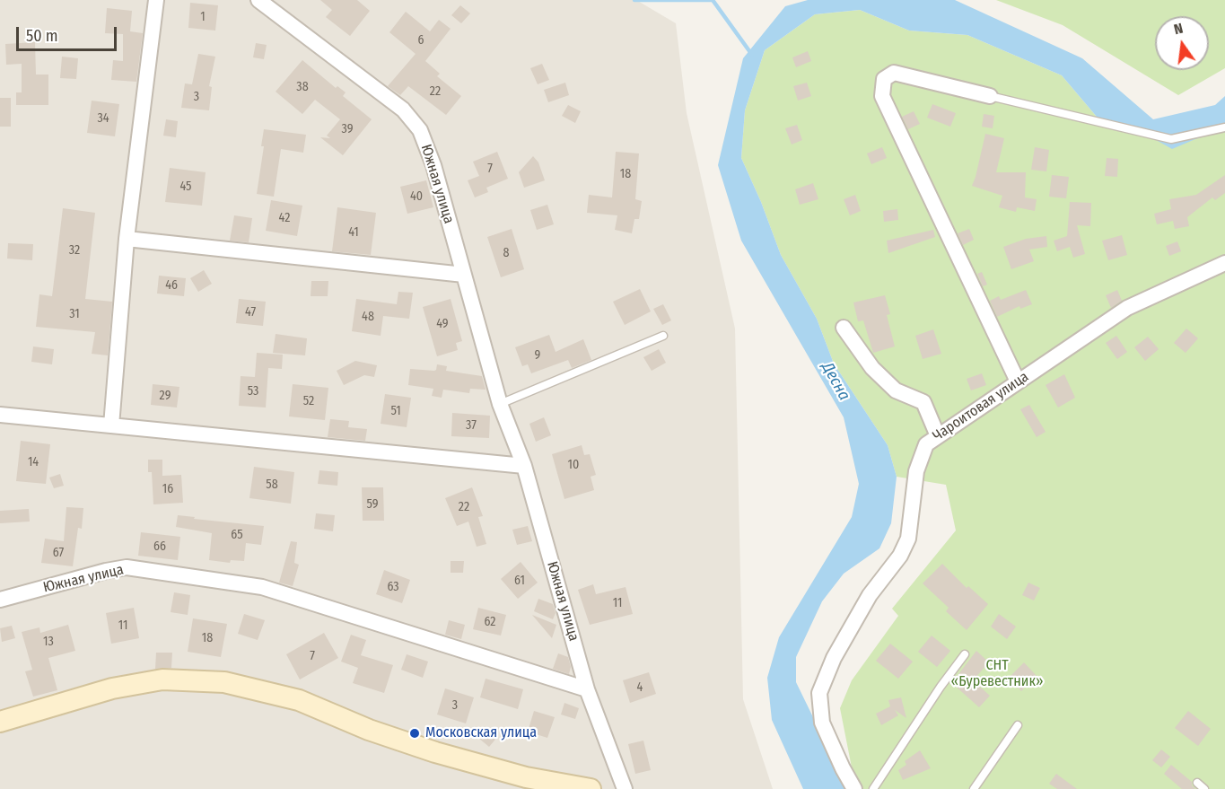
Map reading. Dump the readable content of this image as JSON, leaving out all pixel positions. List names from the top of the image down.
{
  "streets": {
    "street": ["Южная улица", "Чароитовая улица"]
  },
  "water": ["Десна"],
  "parks": ["СНТ «Буревестник»"],
  "places": ["Московская улица"],
  "house_numbers": [
    "1",
    "6",
    "38",
    "22",
    "3",
    "34",
    "39",
    "7",
    "18",
    "45",
    "40",
    "42",
    "41",
    "32",
    "8",
    "46",
    "47",
    "31",
    "48",
    "49",
    "9",
    "53",
    "29",
    "52",
    "51",
    "37",
    "14",
    "10",
    "58",
    "16",
    "59",
    "22",
    "65",
    "66",
    "67",
    "61",
    "63",
    "11",
    "62",
    "11",
    "18",
    "13",
    "7",
    "4",
    "3"
  ],
  "scale_bar": "50 m",
  "north": "top"
}
